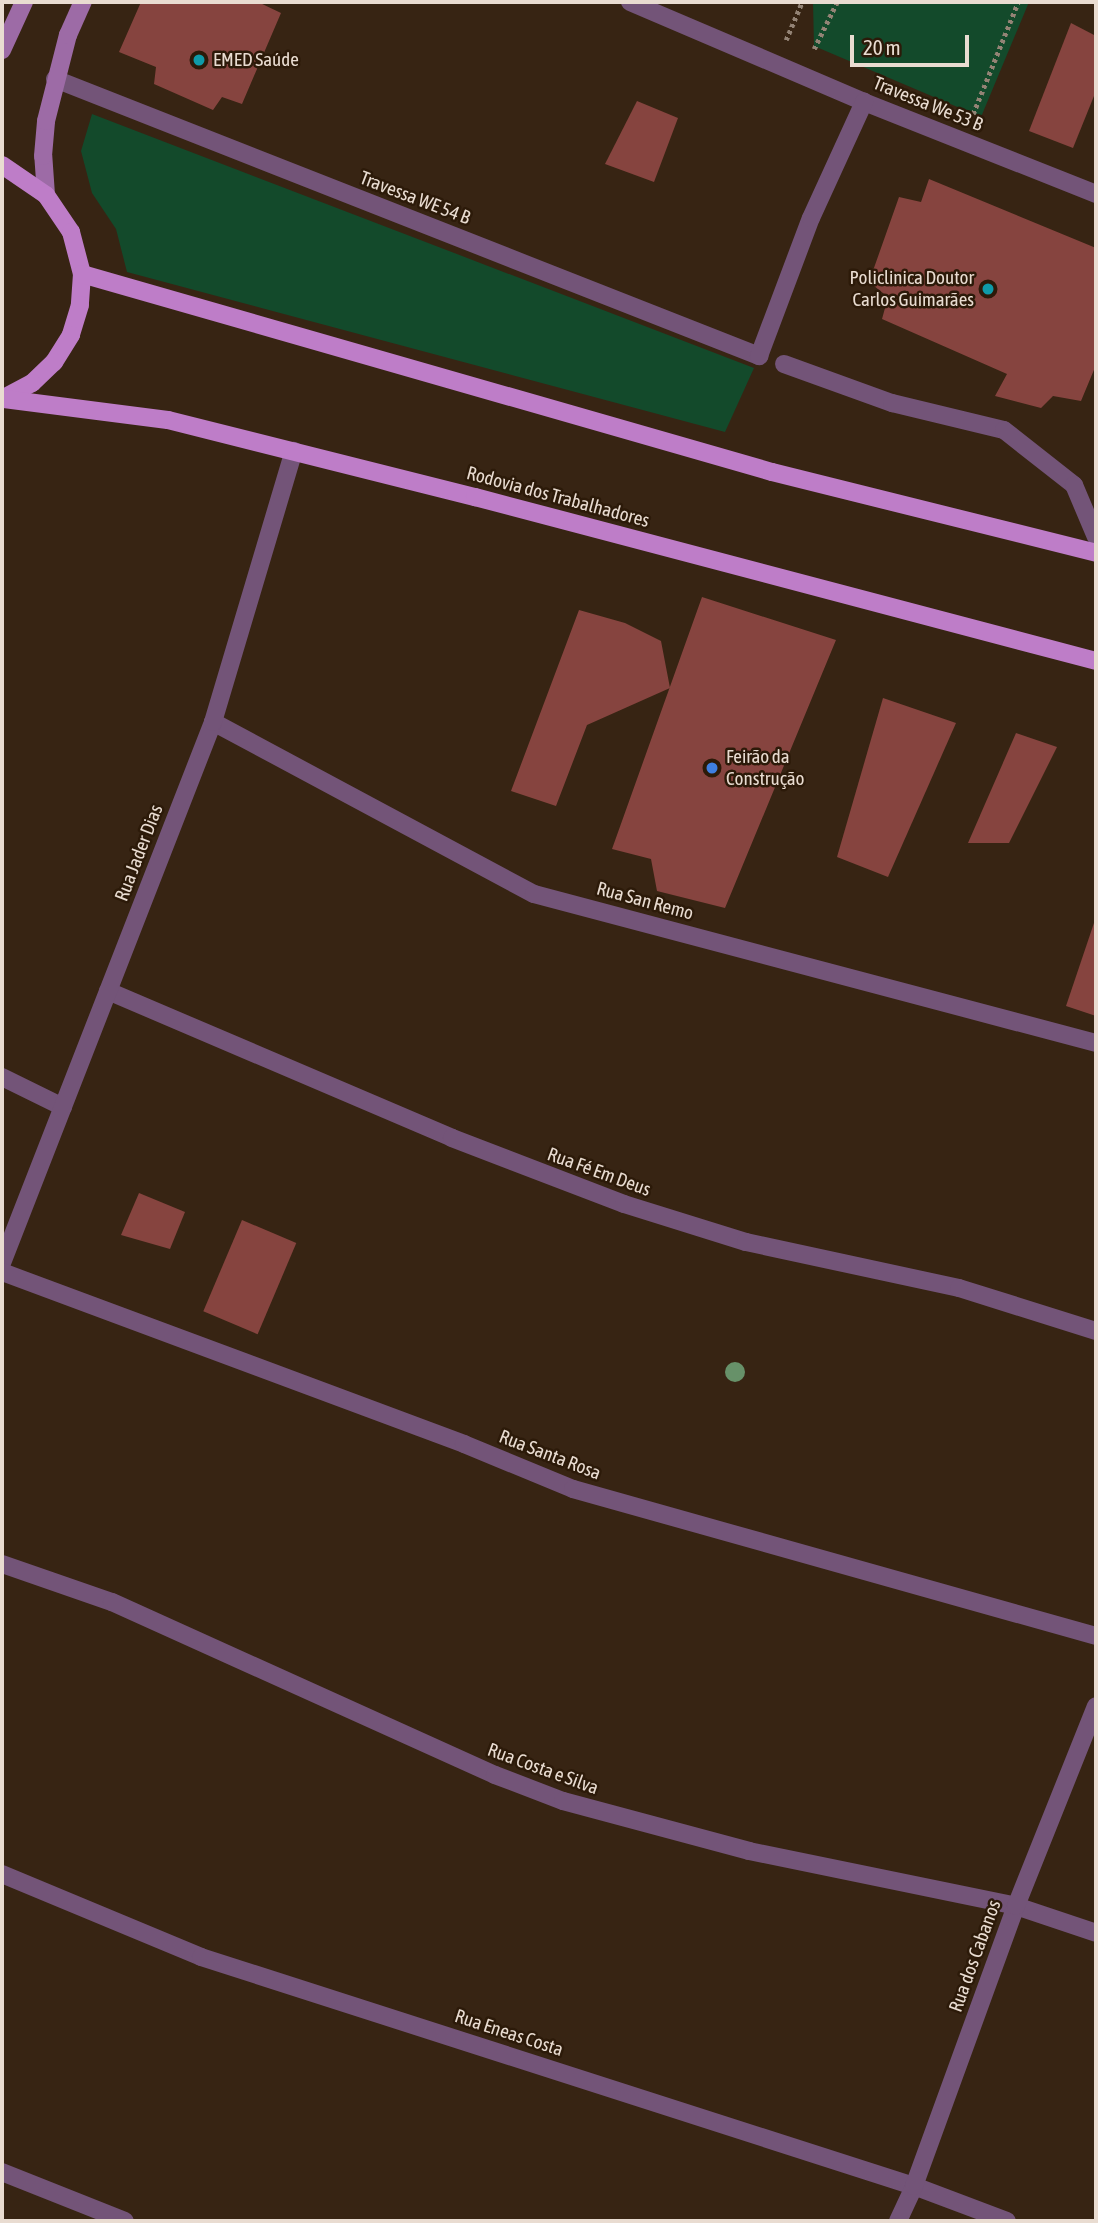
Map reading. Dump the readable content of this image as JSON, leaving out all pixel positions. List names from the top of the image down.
{
  "streets": {
    "main road": ["Rodovia dos Trabalhadores"],
    "street": [
      "Travessa We 53 B",
      "Travessa WE 54 B",
      "Rua Jader Dias",
      "Rua San Remo",
      "Rua Fé Em Deus",
      "Rua Santa Rosa",
      "Rua Costa e Silva",
      "Rua dos Cabanos",
      "Rua Eneas Costa"
    ]
  },
  "crossings": [
    ["Travessa We 53 B", "Travessa WE 54 B"],
    ["Rodovia dos Trabalhadores", "Rua Jader Dias"],
    ["Rua Jader Dias", "Rua San Remo"],
    ["Rua Jader Dias", "Rua Fé Em Deus"],
    ["Rua Costa e Silva", "Rua dos Cabanos"],
    ["Rua dos Cabanos", "Rua Eneas Costa"]
  ],
  "places": ["EMED Saúde", "Policlinica Doutor Carlos Guimarães", "Feirão da Construção"],
  "scale_bar": "20 m"
}
